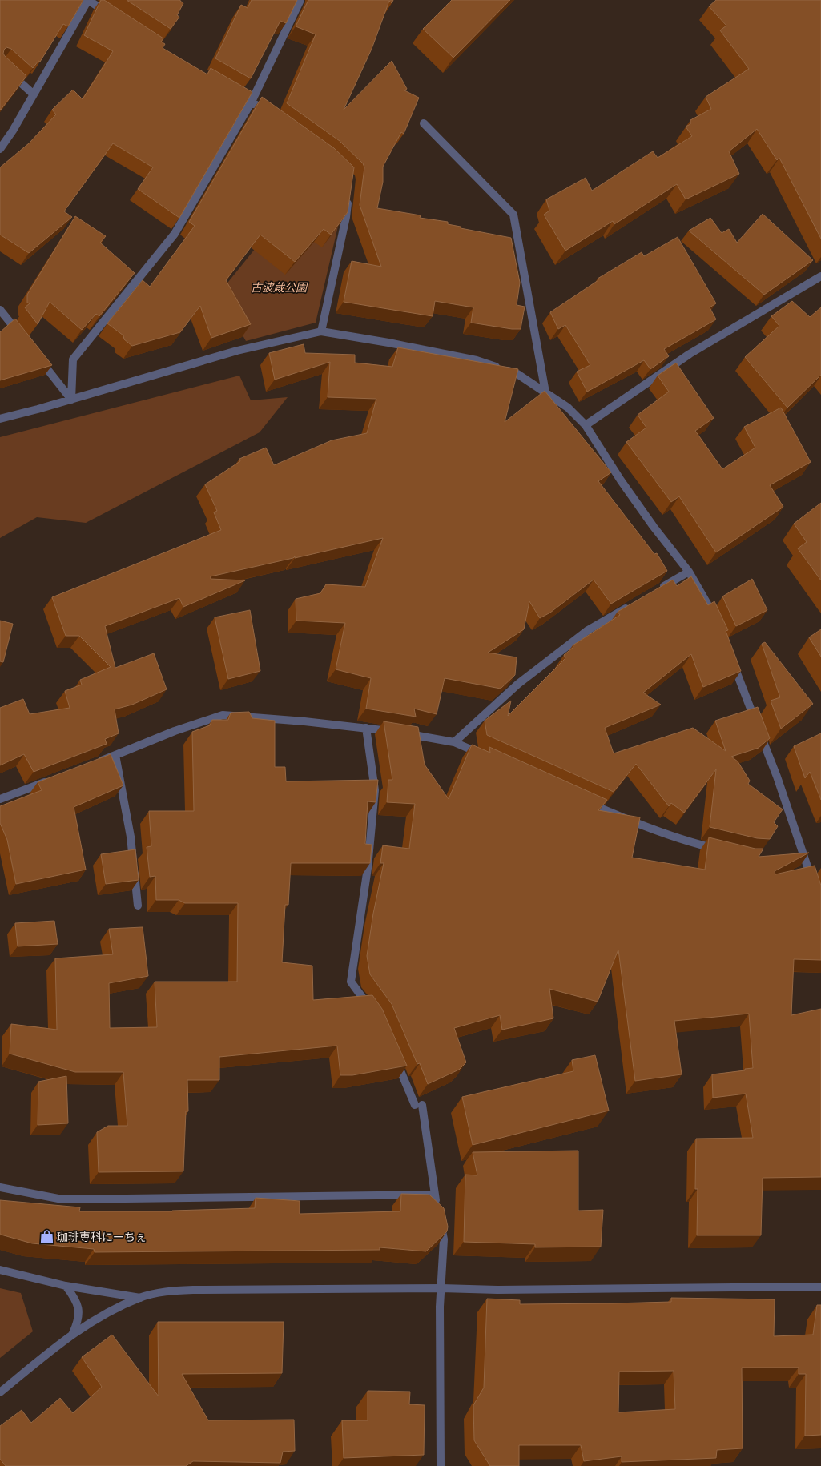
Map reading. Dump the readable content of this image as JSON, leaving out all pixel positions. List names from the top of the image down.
{
  "parks": ["古波蔵公園"],
  "places": {
    "shop": ["珈琲専科にーちぇ"]
  }
}
